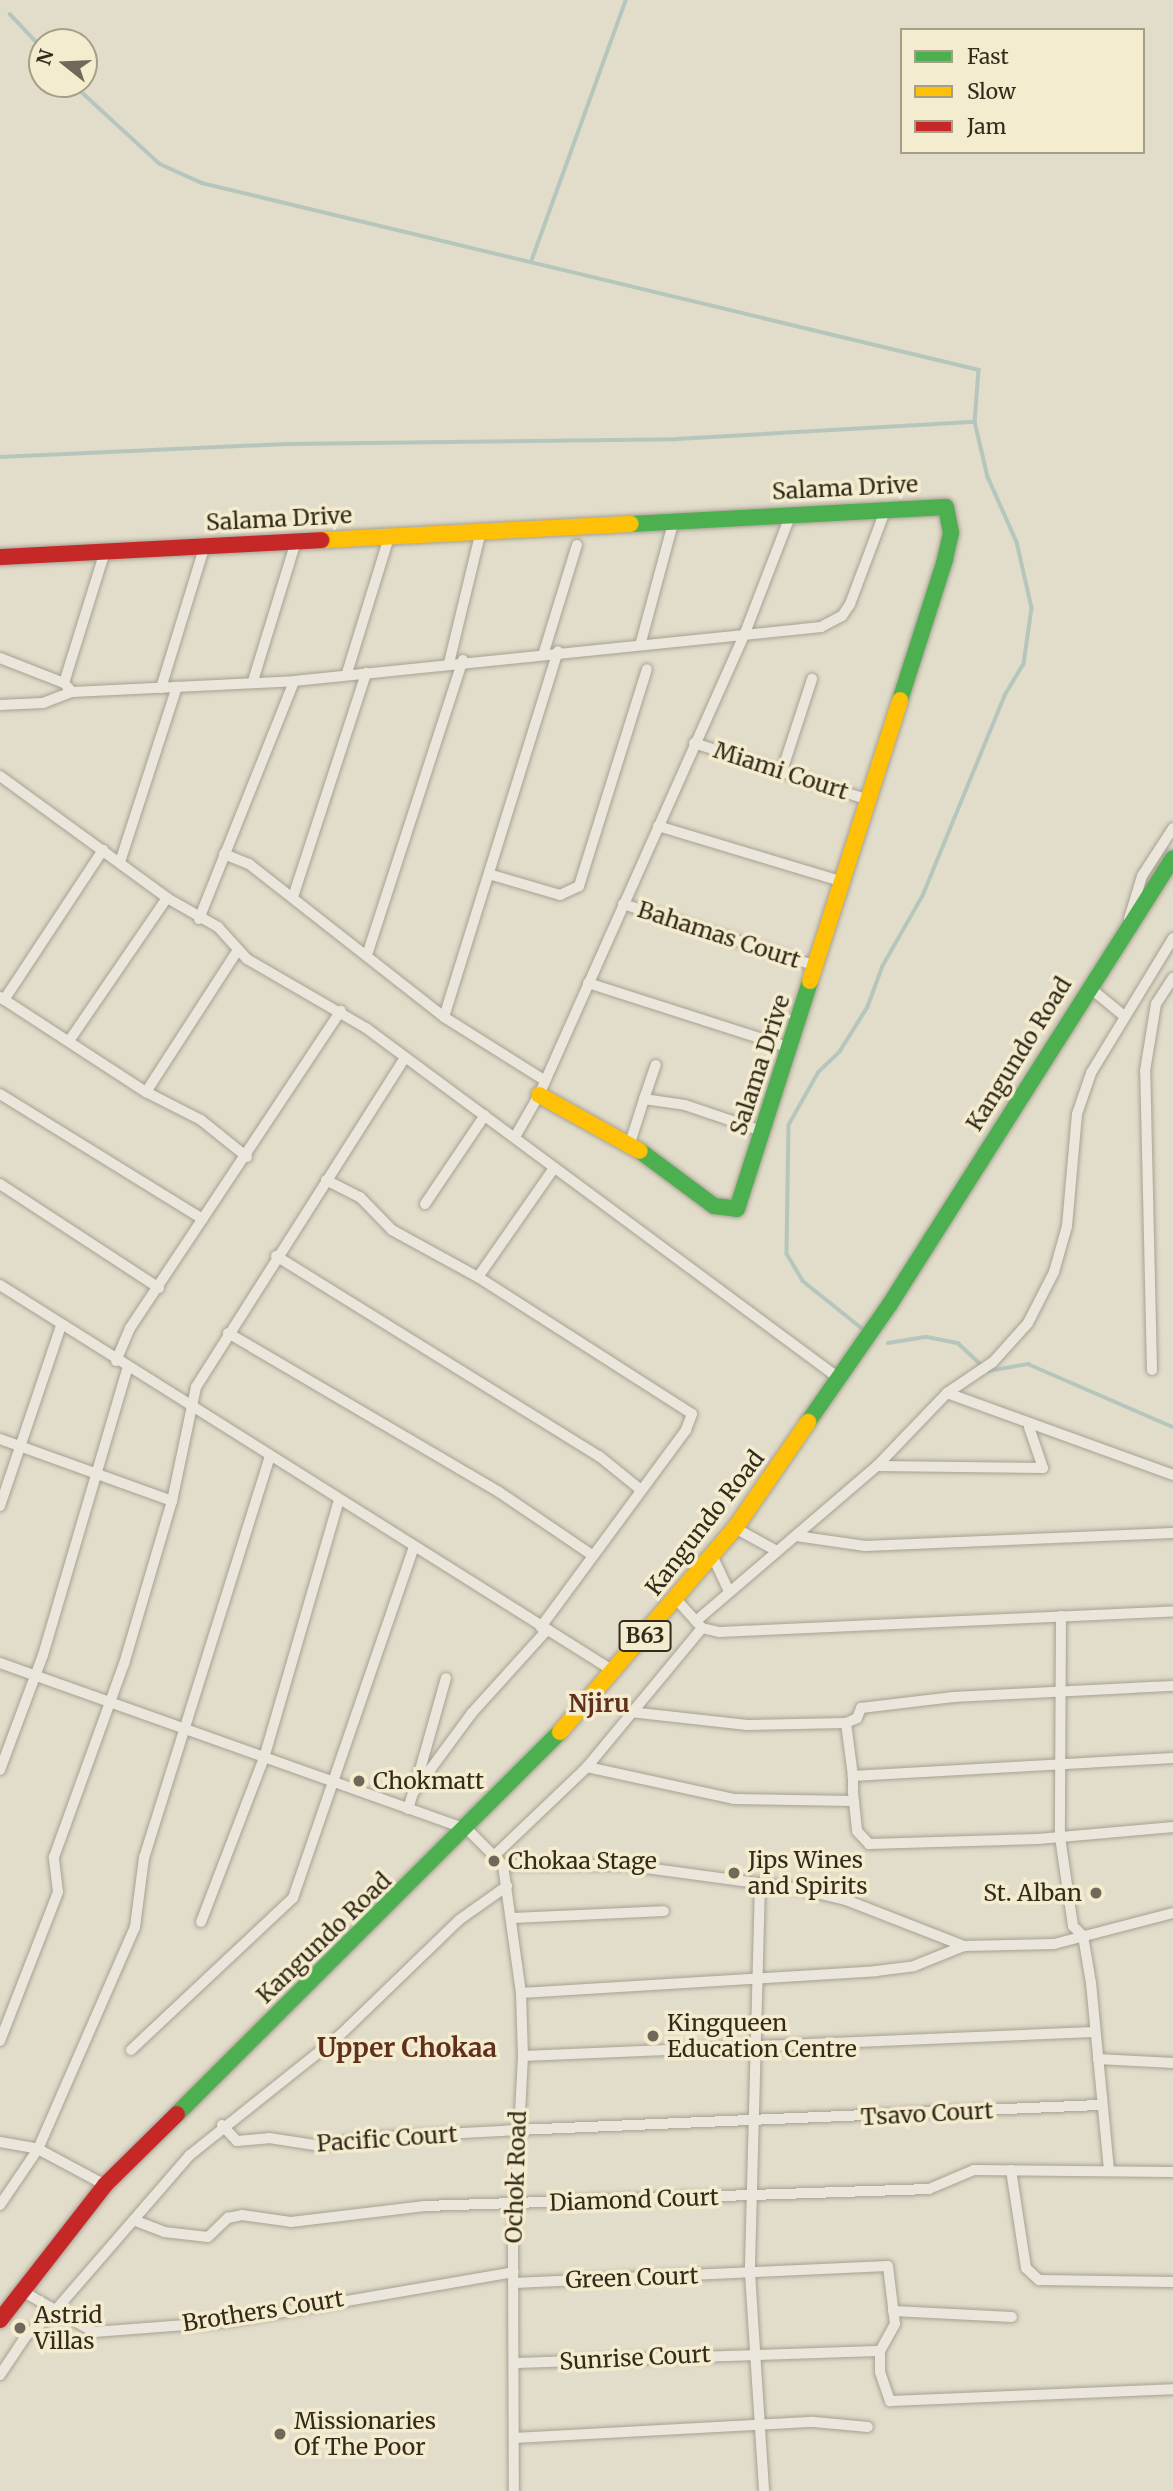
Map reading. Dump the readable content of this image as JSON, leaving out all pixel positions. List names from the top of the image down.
{
  "streets": {
    "main road": ["Salama Drive", "Kangundo Road", "B63"],
    "street": [
      "Miami Court",
      "Bahamas Court",
      "Tsavo Court",
      "Pacific Court",
      "Ochok Road",
      "Diamond Court",
      "Green Court",
      "Brothers Court",
      "Sunrise Court"
    ]
  },
  "crossings": [
    ["Salama Drive", "Miami Court"],
    ["Salama Drive", "Bahamas Court"],
    ["Kangundo Road", "Brothers Court"],
    ["Tsavo Court", "Pacific Court"],
    ["Tsavo Court", "Ochok Road"],
    ["Pacific Court", "Ochok Road"],
    ["Ochok Road", "Diamond Court"],
    ["Ochok Road", "Green Court"],
    ["Ochok Road", "Brothers Court"],
    ["Ochok Road", "Sunrise Court"],
    ["Green Court", "Brothers Court"]
  ],
  "districts": ["Njiru", "Upper Chokaa"],
  "places": [
    "Chokmatt",
    "Chokaa Stage",
    "Jips Wines and Spirits",
    "St. Alban",
    "Kingqueen Education Centre",
    "Astrid Villas",
    "Missionaries Of The Poor"
  ],
  "legend": ["Fast", "Slow", "Jam"],
  "north": "left"
}
